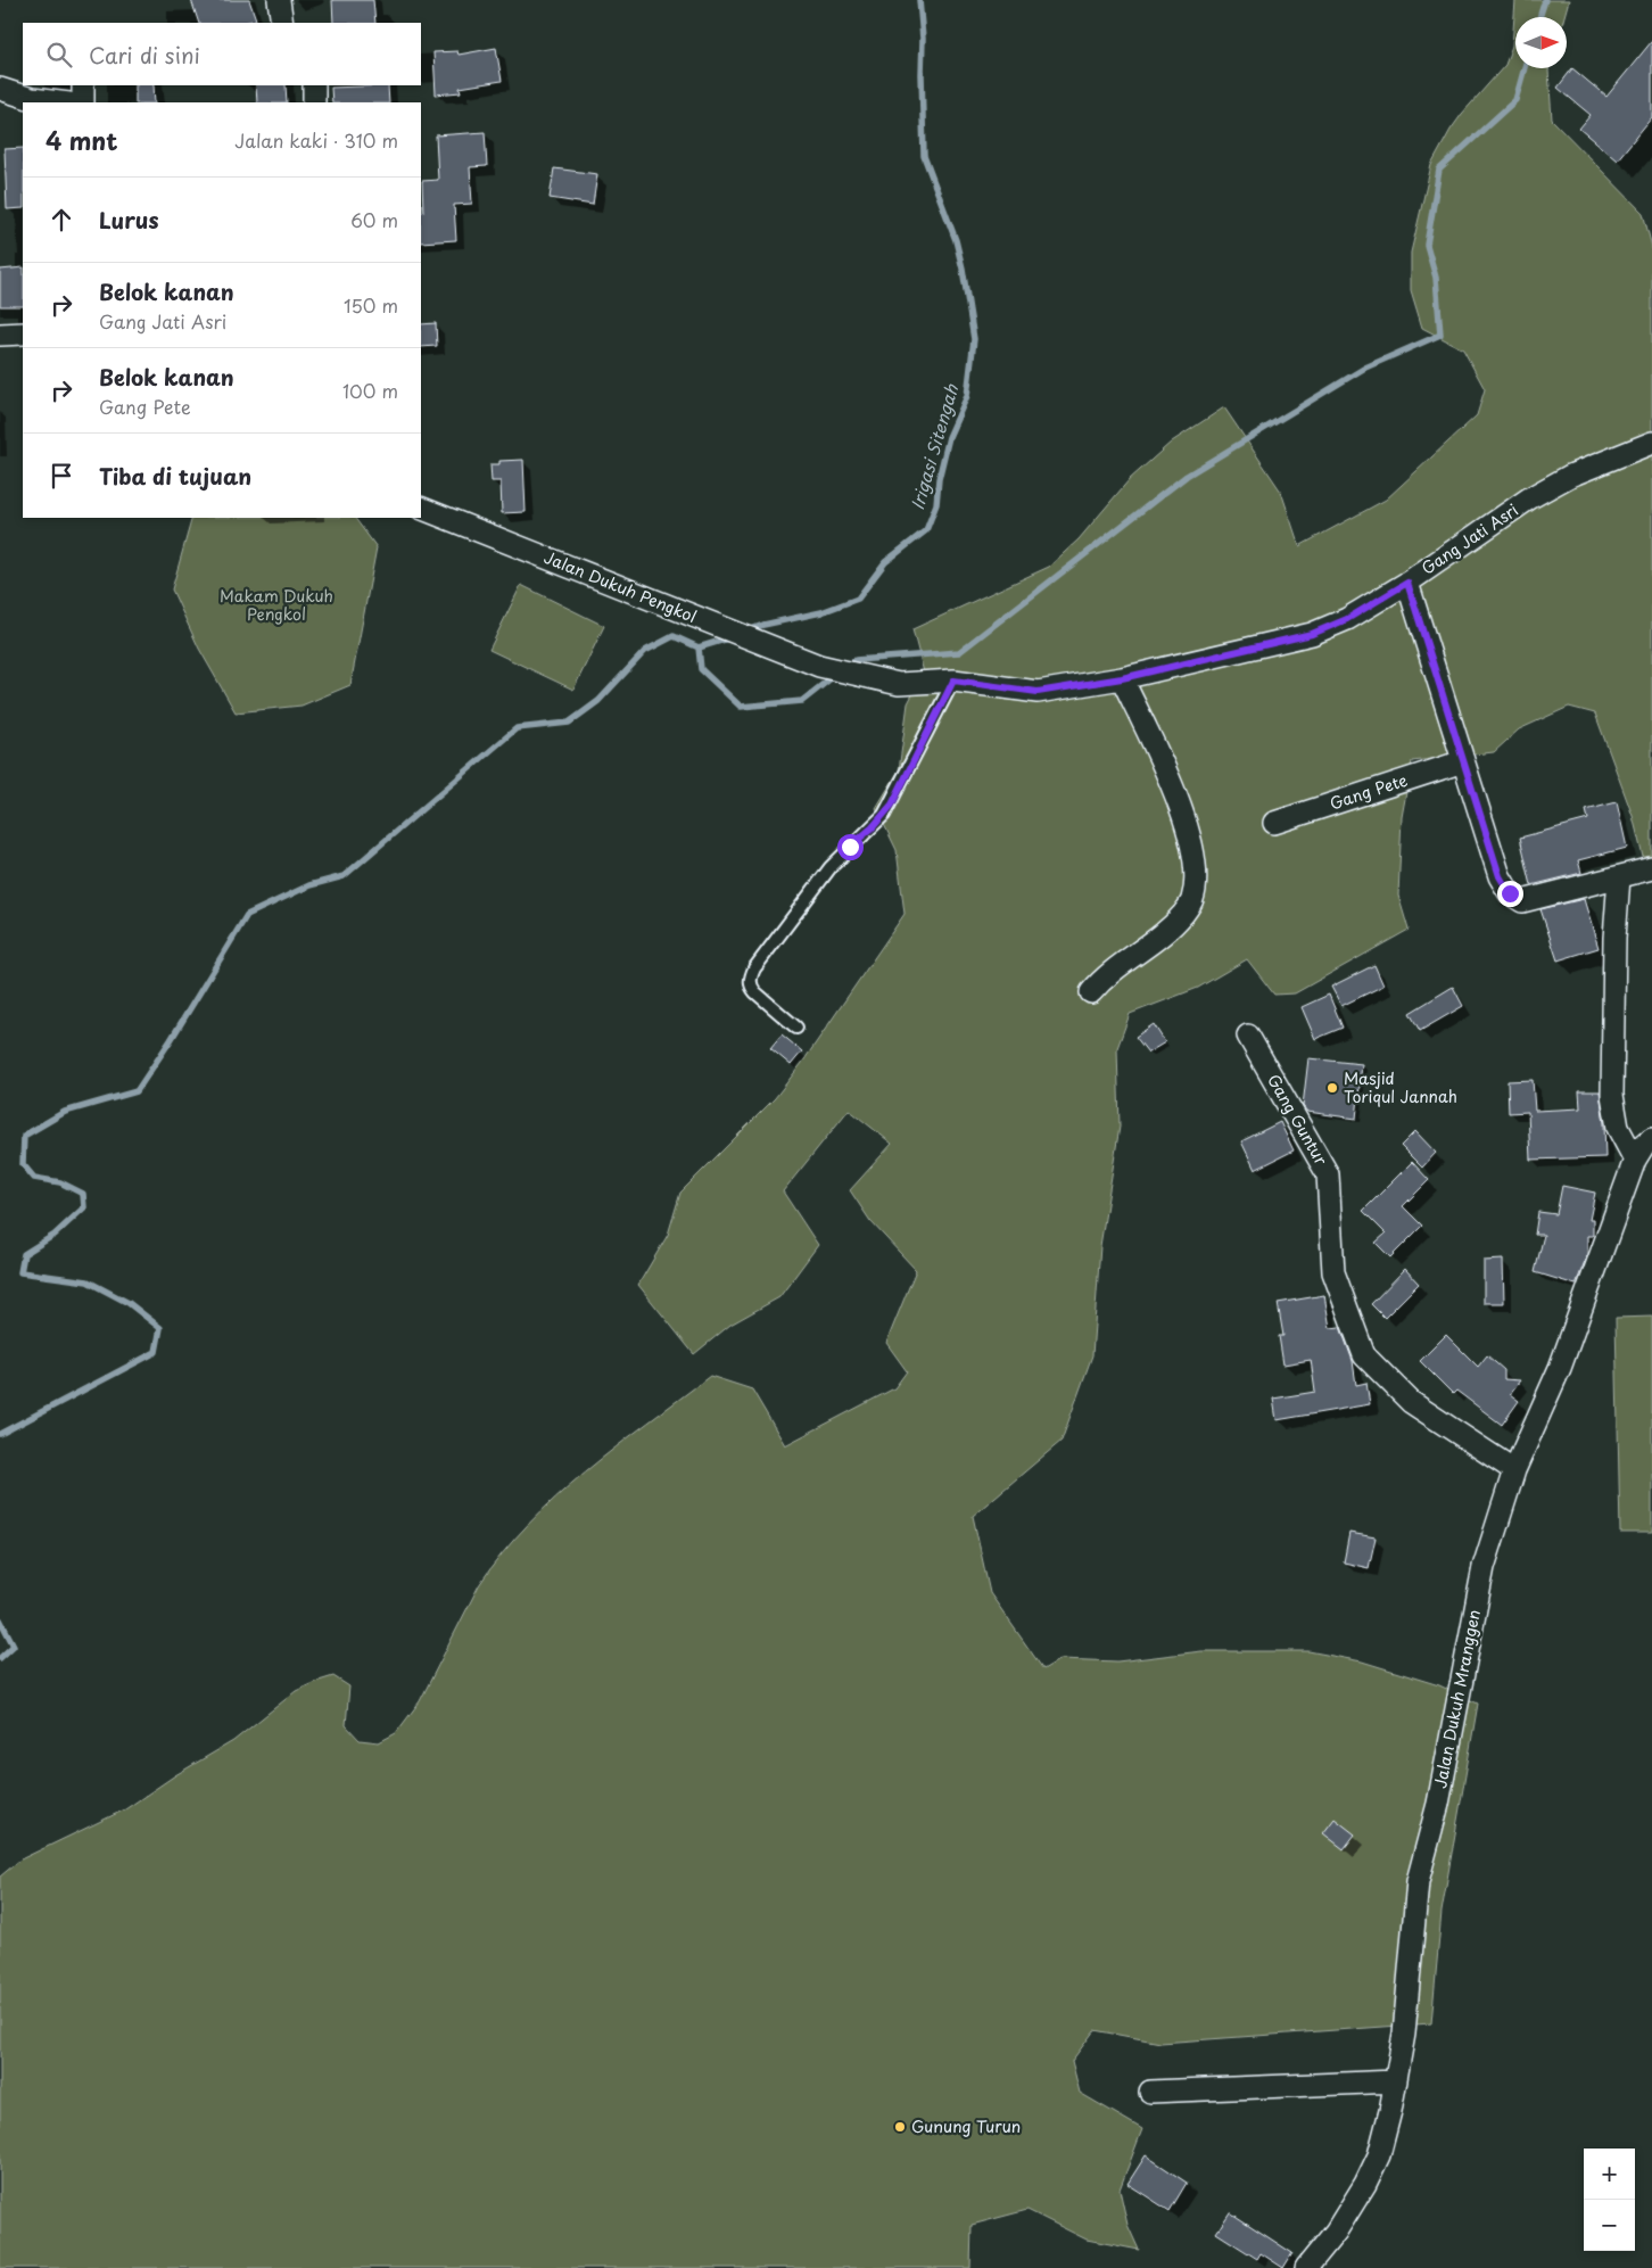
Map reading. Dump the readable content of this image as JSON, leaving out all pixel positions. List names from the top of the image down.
{
  "streets": {
    "street": [
      "Gang Jati Asri",
      "Jalan Dukuh Pengkol",
      "Gang Pete",
      "Gang Guntur",
      "Jalan Dukuh Mranggen"
    ]
  },
  "crossings": [
    ["Gang Jati Asri", "Jalan Dukuh Pengkol"],
    ["Gang Guntur", "Jalan Dukuh Mranggen"]
  ],
  "water": ["Irigasi Sitengah"],
  "parks": ["Makam Dukuh Pengkol"],
  "places": ["Masjid Toriqul Jannah", "Gunung Turun"],
  "north": "right",
  "page": {
    "search": "Cari di sini",
    "heading": ["4 mnt", "Jalan kaki · 310 m"],
    "list": [
      ["Lurus", "60 m"],
      ["Belok kanan", "Gang Jati Asri", "150 m"],
      ["Belok kanan", "Gang Pete", "100 m"],
      "Tiba di tujuan"
    ],
    "map_buttons": ["+", "−"]
  }
}
